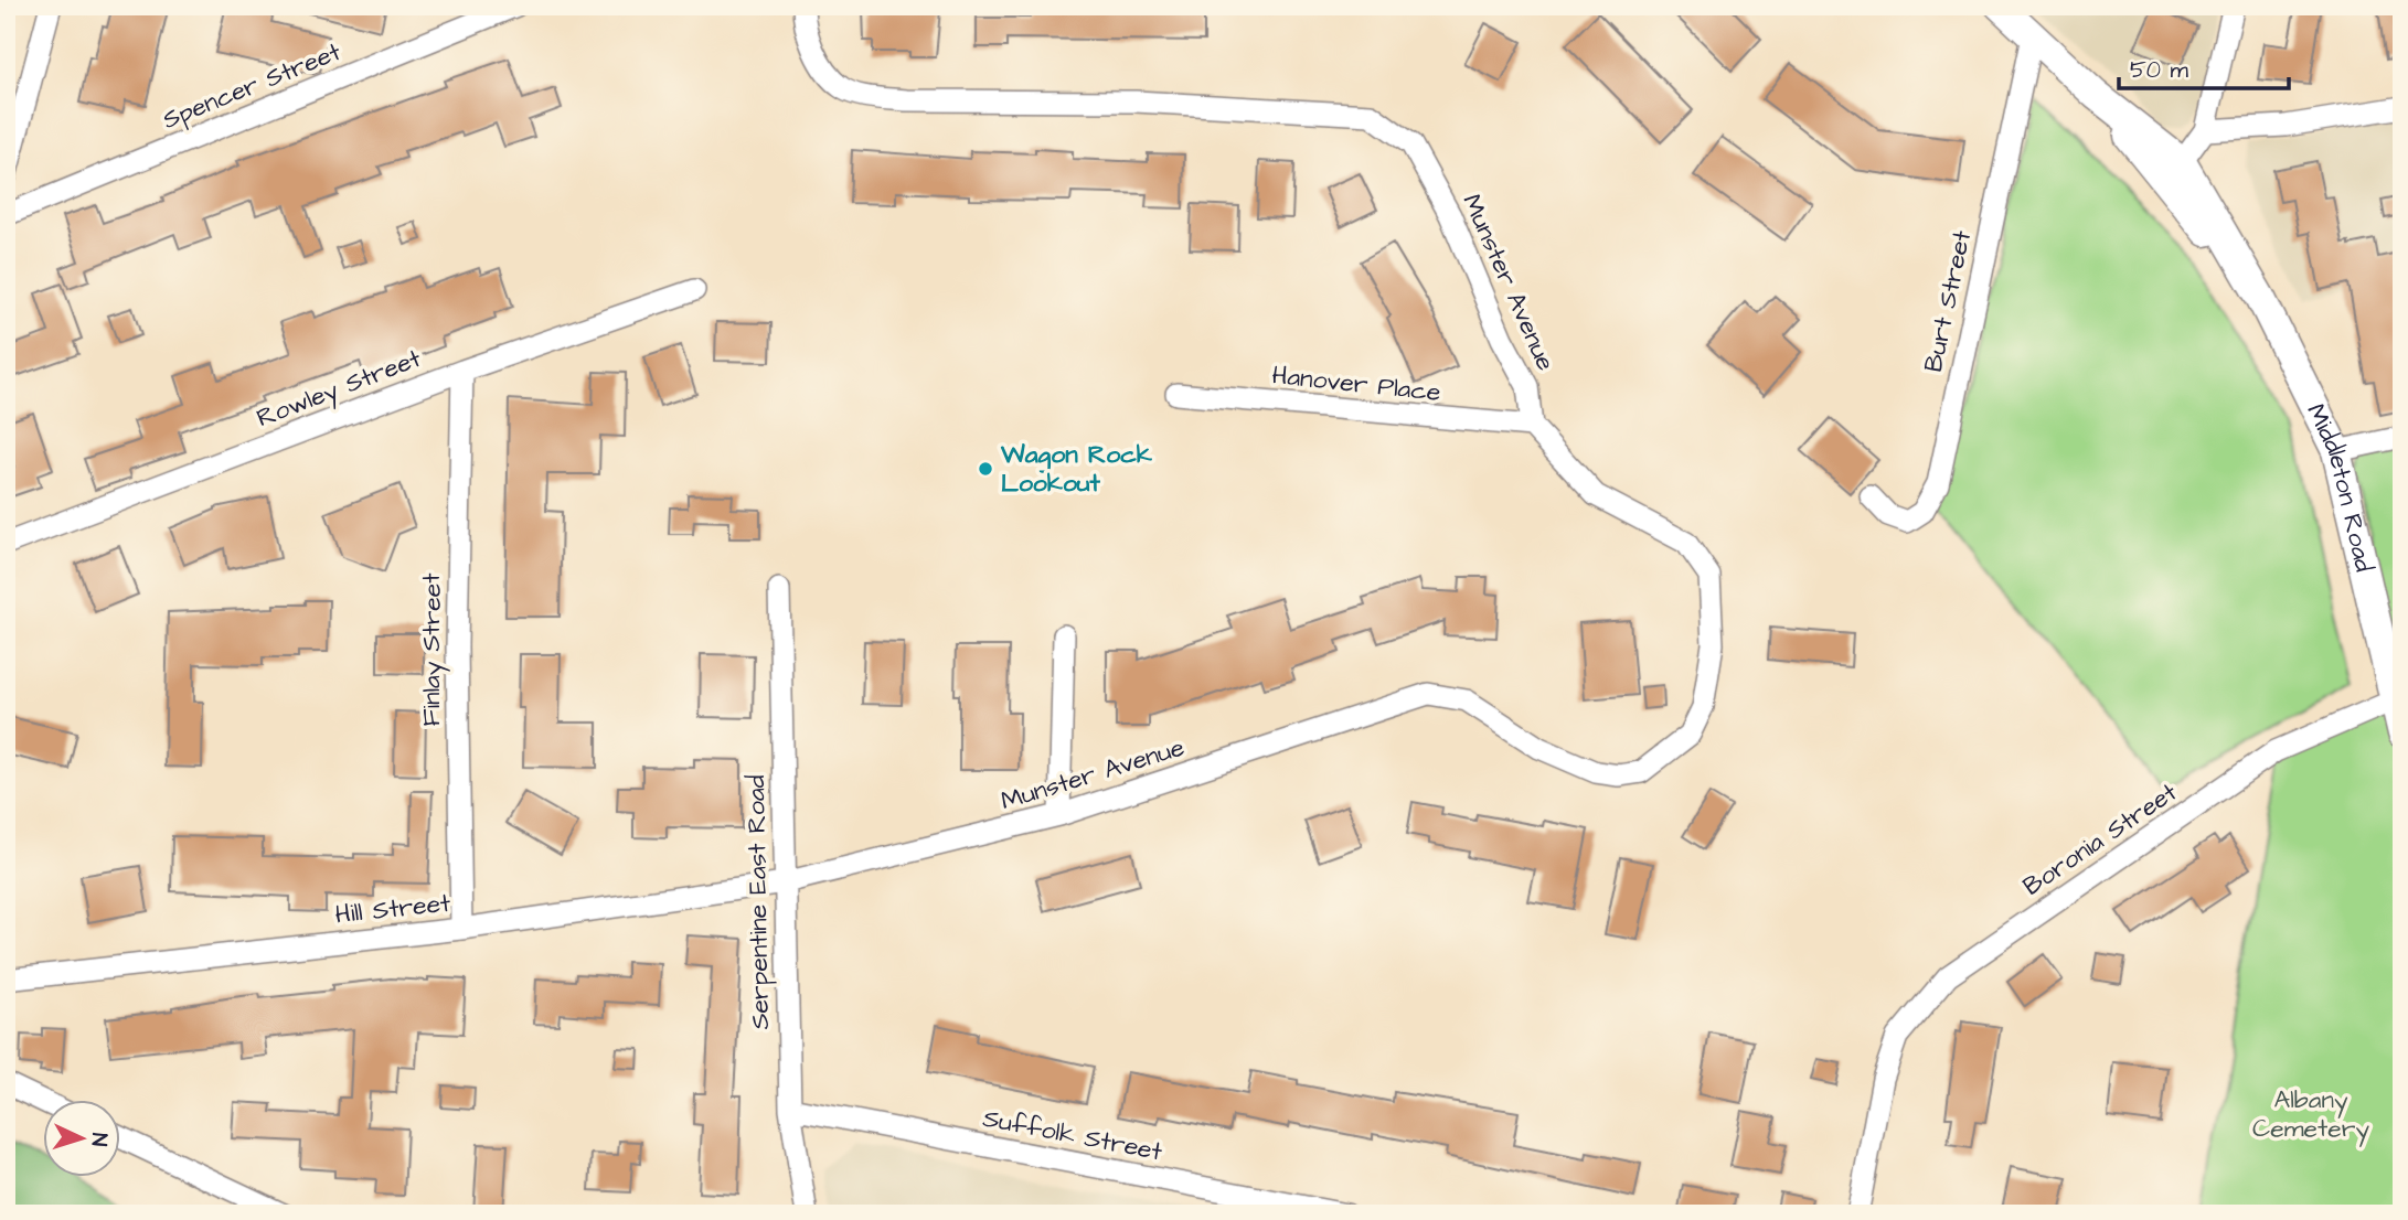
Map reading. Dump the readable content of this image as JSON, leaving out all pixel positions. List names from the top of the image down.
{
  "streets": {
    "main road": ["Middleton Road"],
    "street": [
      "Spencer Street",
      "Munster Avenue",
      "Burt Street",
      "Hanover Place",
      "Rowley Street",
      "Finlay Street",
      "Boronia Street",
      "Serpentine East Road",
      "Hill Street",
      "Suffolk Street"
    ]
  },
  "crossings": [
    ["Munster Avenue", "Hanover Place"],
    ["Munster Avenue", "Serpentine East Road"],
    ["Munster Avenue", "Hill Street"],
    ["Burt Street", "Middleton Road"],
    ["Rowley Street", "Finlay Street"],
    ["Middleton Road", "Boronia Street"],
    ["Finlay Street", "Hill Street"],
    ["Serpentine East Road", "Hill Street"],
    ["Serpentine East Road", "Suffolk Street"]
  ],
  "parks": ["Albany Cemetery"],
  "places": ["Wagon Rock Lookout"],
  "scale_bar": "50 m",
  "north": "right"
}
